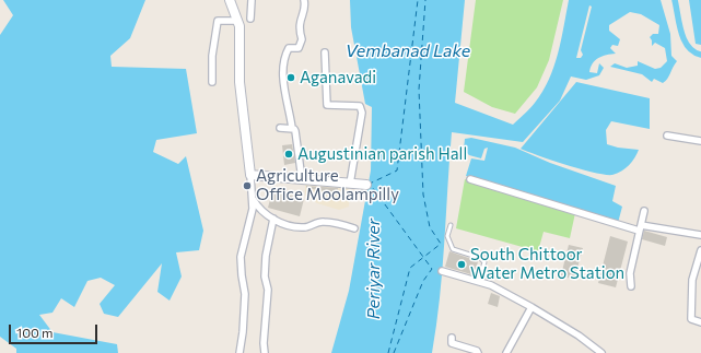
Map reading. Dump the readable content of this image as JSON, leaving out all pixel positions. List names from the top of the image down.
{
  "water": ["Vembanad Lake", "Periyar River"],
  "places": [
    "Aganavadi",
    "Augustinian parish Hall",
    "Agriculture Office Moolampilly",
    "South Chittoor Water Metro Station"
  ],
  "scale_bar": "100 m"
}
